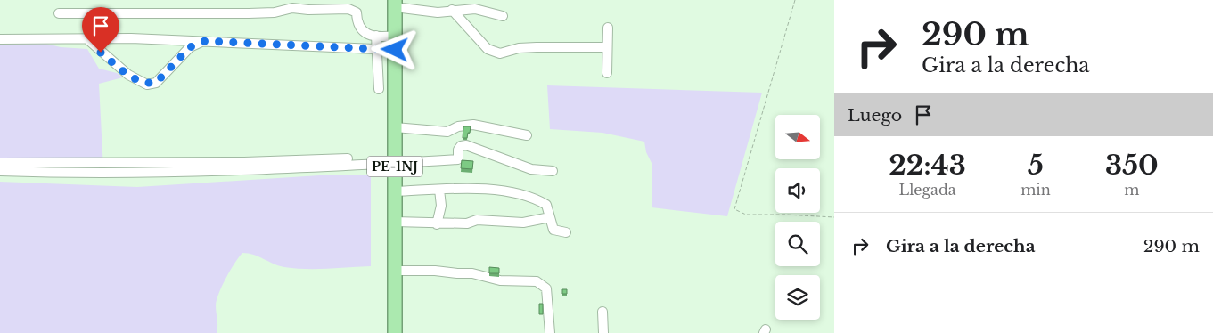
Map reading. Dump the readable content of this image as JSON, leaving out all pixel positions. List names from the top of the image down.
{
  "streets": {
    "highway": ["PE-1NJ"]
  },
  "north": "right",
  "page": {
    "turn": ["290 m", "Gira a la derecha"],
    "then": "Luego",
    "eta": [
      "22:43",
      "Llegada",
      "5",
      "min",
      "350",
      "m"
    ],
    "list": [
      {
        "name": "Gira a la derecha",
        "value": "290 m"
      }
    ]
  }
}
